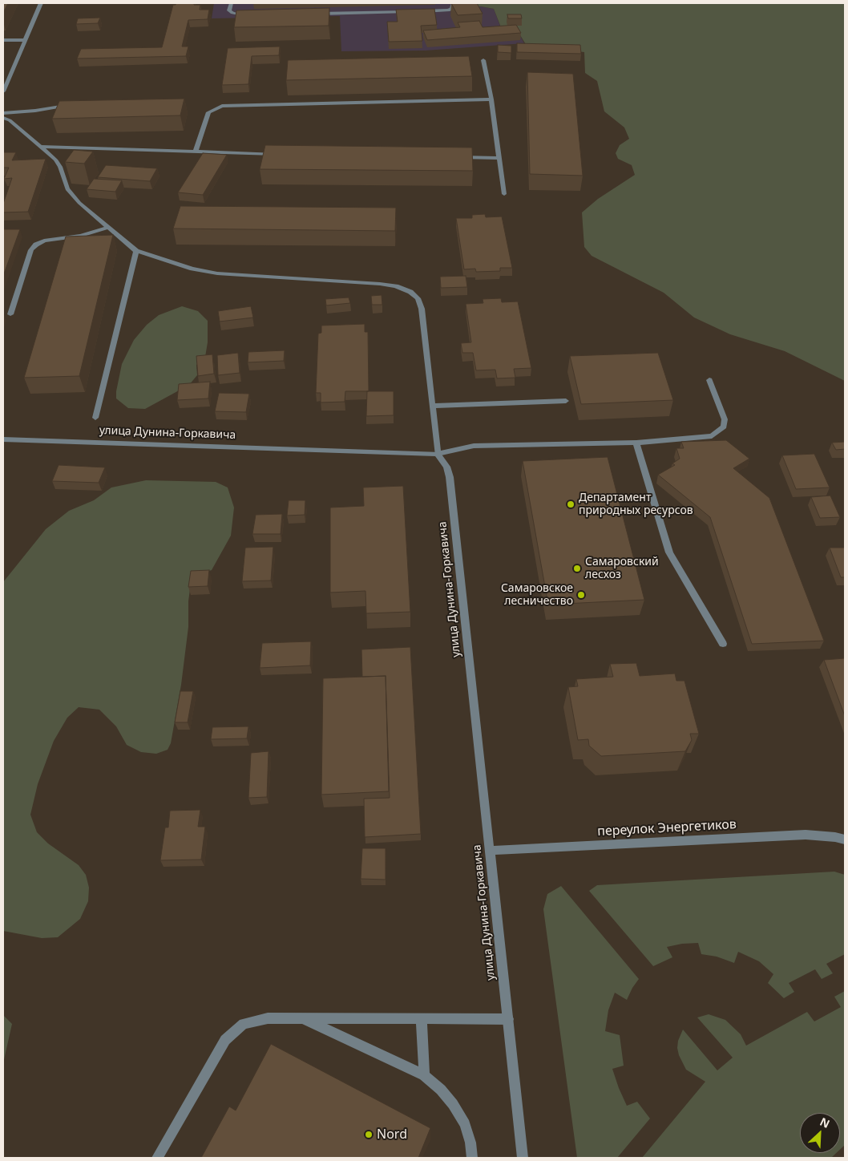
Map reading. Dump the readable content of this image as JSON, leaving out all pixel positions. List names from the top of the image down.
{
  "streets": {
    "street": ["улица Дунина-Горкавича", "переулок Энергетиков"]
  },
  "crossings": [
    ["улица Дунина-Горкавича", "переулок Энергетиков"]
  ],
  "places": [
    "Департамент природных ресурсов",
    "Самаровский лесхоз",
    "Самаровское лесничество",
    "Nord"
  ],
  "north": "top right"
}
